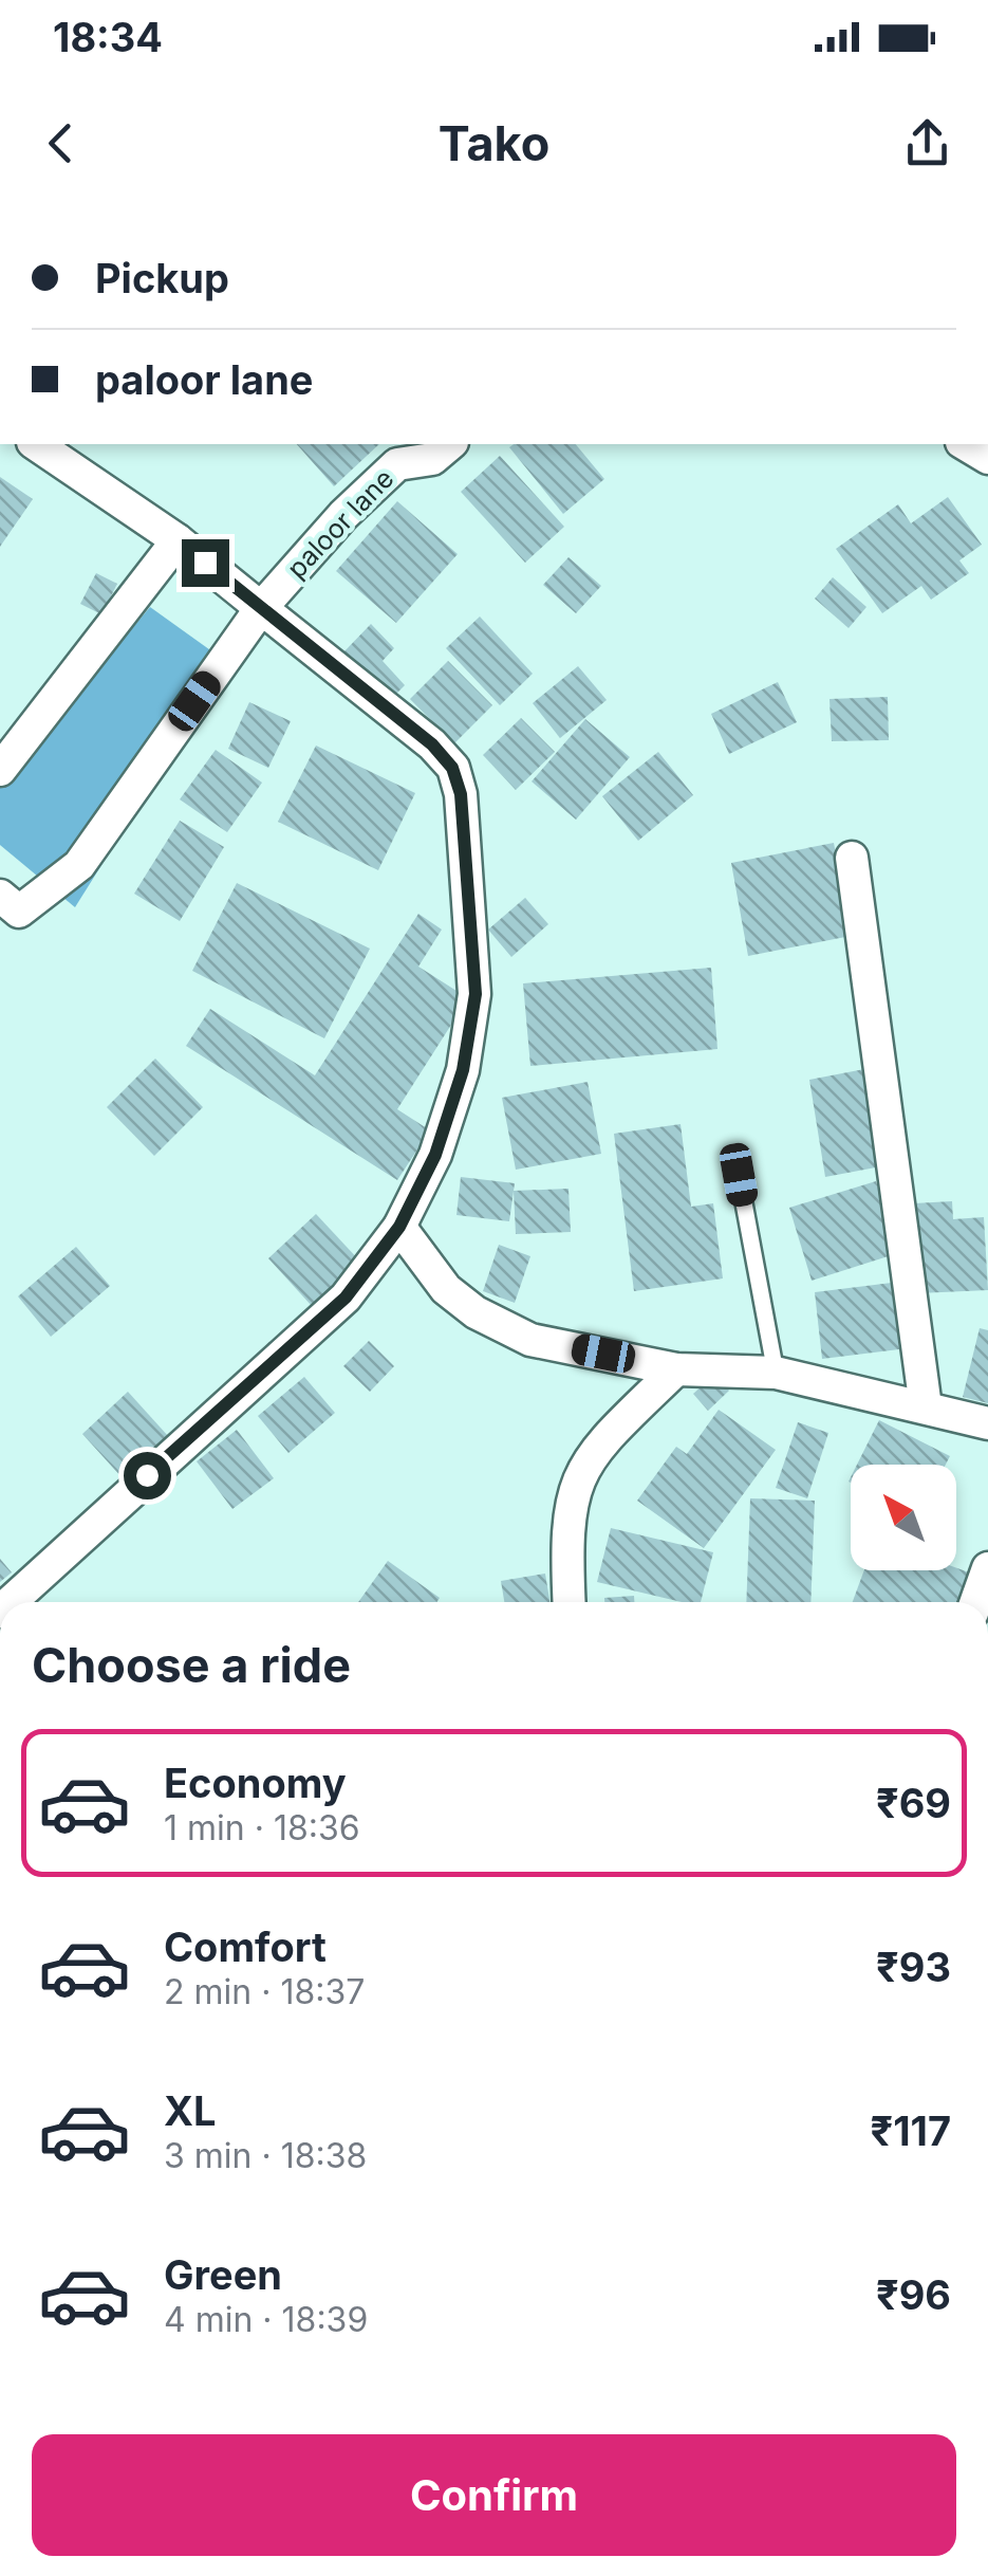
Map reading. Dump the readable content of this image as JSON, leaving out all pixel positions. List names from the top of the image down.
{
  "streets": {
    "street": ["paloor lane"]
  },
  "north": "top left",
  "page": {
    "status": "18:34",
    "header": "Tako",
    "banner": ["Pickup", "paloor lane"],
    "heading": "Choose a ride",
    "list": [
      {
        "name": "Economy",
        "note": "1 min · 18:36",
        "value": "₹69"
      },
      {
        "name": "Comfort",
        "note": "2 min · 18:37",
        "value": "₹93"
      },
      {
        "name": "XL",
        "note": "3 min · 18:38",
        "value": "₹117"
      },
      {
        "name": "Green",
        "note": "4 min · 18:39",
        "value": "₹96"
      }
    ],
    "buttons": "Confirm"
  }
}
